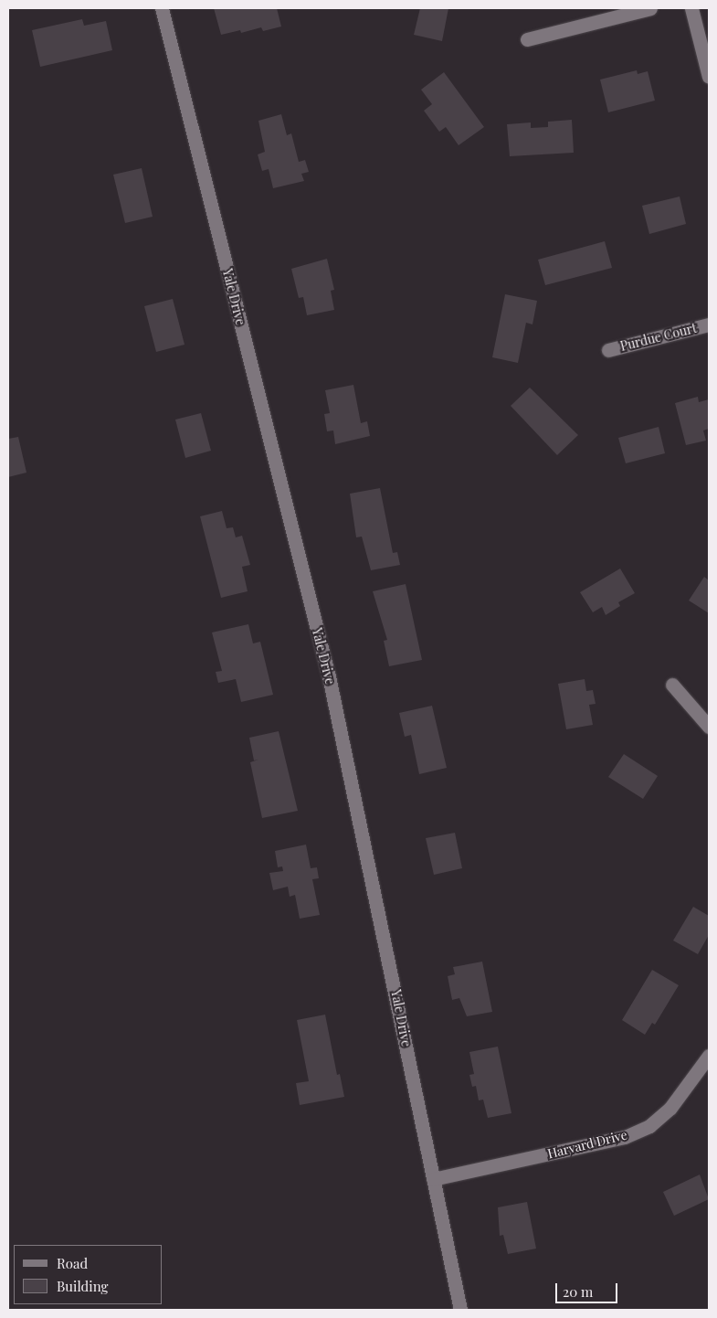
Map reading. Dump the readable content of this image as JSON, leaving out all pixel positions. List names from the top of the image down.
{
  "streets": {
    "street": ["Yale Drive", "Purdue Court", "Harvard Drive"]
  },
  "crossings": [
    ["Yale Drive", "Harvard Drive"]
  ],
  "legend": ["Road", "Building"],
  "scale_bar": "20 m"
}
